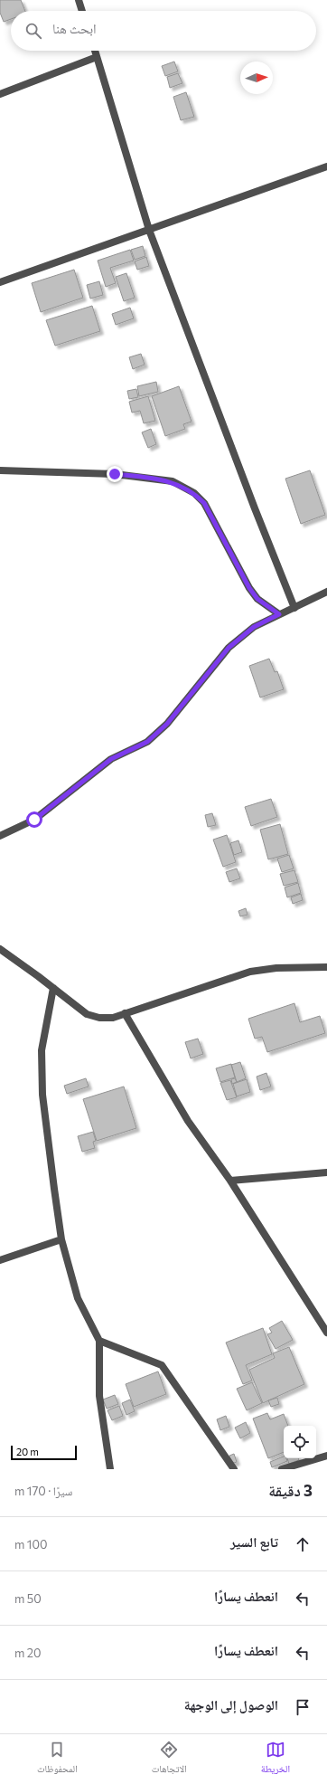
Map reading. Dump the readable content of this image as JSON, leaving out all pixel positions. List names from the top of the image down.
{
  "scale_bar": "20 m",
  "north": "right",
  "page": {
    "search": "ابحث هنا",
    "scale": "20 m",
    "heading": ["3 دقيقة", "سيرًا · 170 m"],
    "list": [
      ["تابع السير", "100 m"],
      ["انعطف يسارًا", "50 m"],
      ["انعطف يسارًا", "20 m"],
      "الوصول إلى الوجهة"
    ],
    "nav": ["الخريطة", "الاتجاهات", "المحفوظات"]
  }
}
